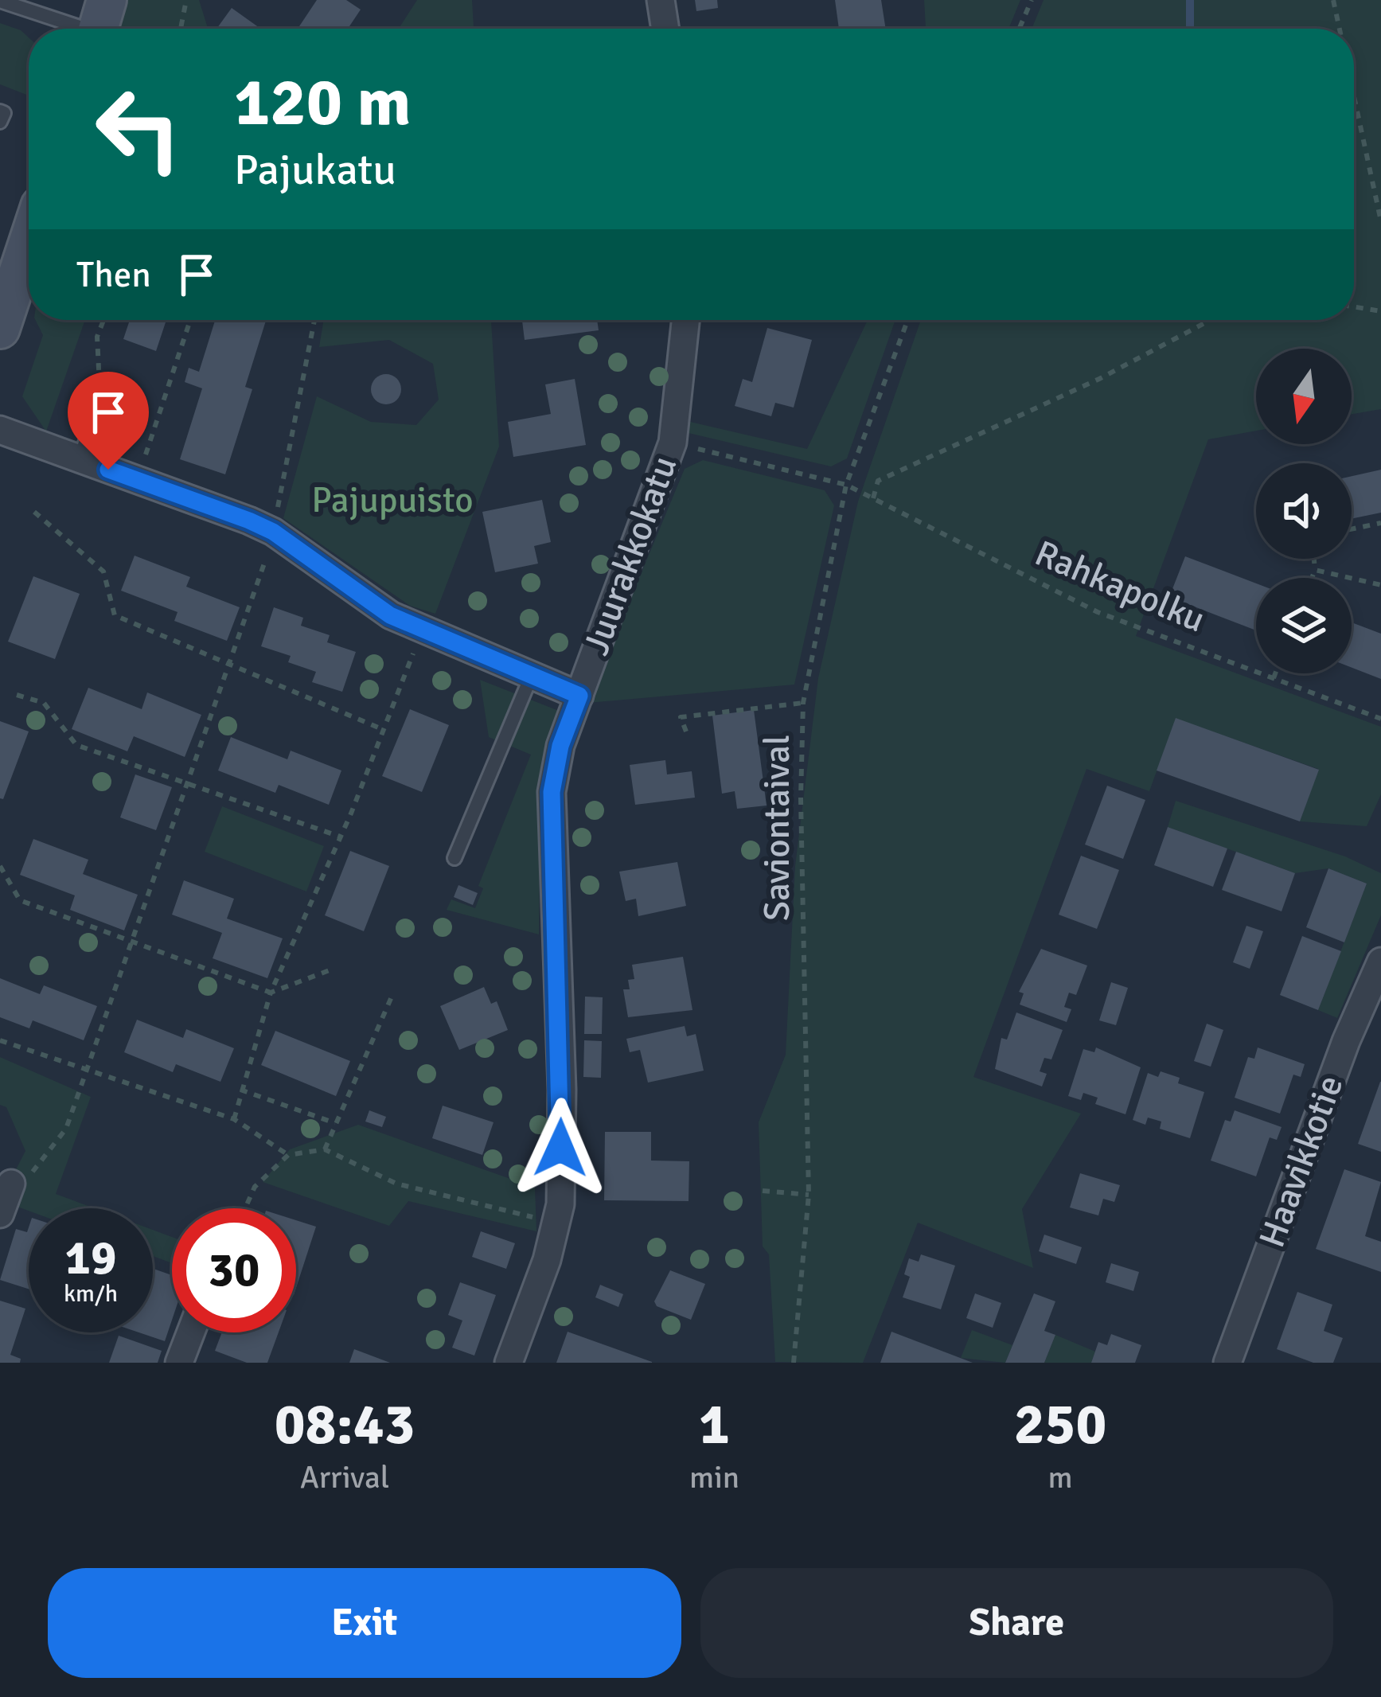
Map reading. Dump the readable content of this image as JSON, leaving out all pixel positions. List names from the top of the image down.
{
  "streets": {
    "street": ["Juurakkokatu", "Haavikkotie"],
    "path": ["Rahkapolku", "Saviontaival"]
  },
  "crossings": [
    ["Juurakkokatu", "Rahkapolku"],
    ["Rahkapolku", "Saviontaival"]
  ],
  "parks": ["Pajupuisto"],
  "north": "bottom",
  "page": {
    "turn": ["120 m", "Pajukatu"],
    "then": "Then",
    "speed": "19 km/h",
    "limit": "30",
    "eta": [
      "08:43",
      "Arrival",
      "1",
      "min",
      "250",
      "m"
    ],
    "buttons": ["Exit", "Share"]
  }
}
